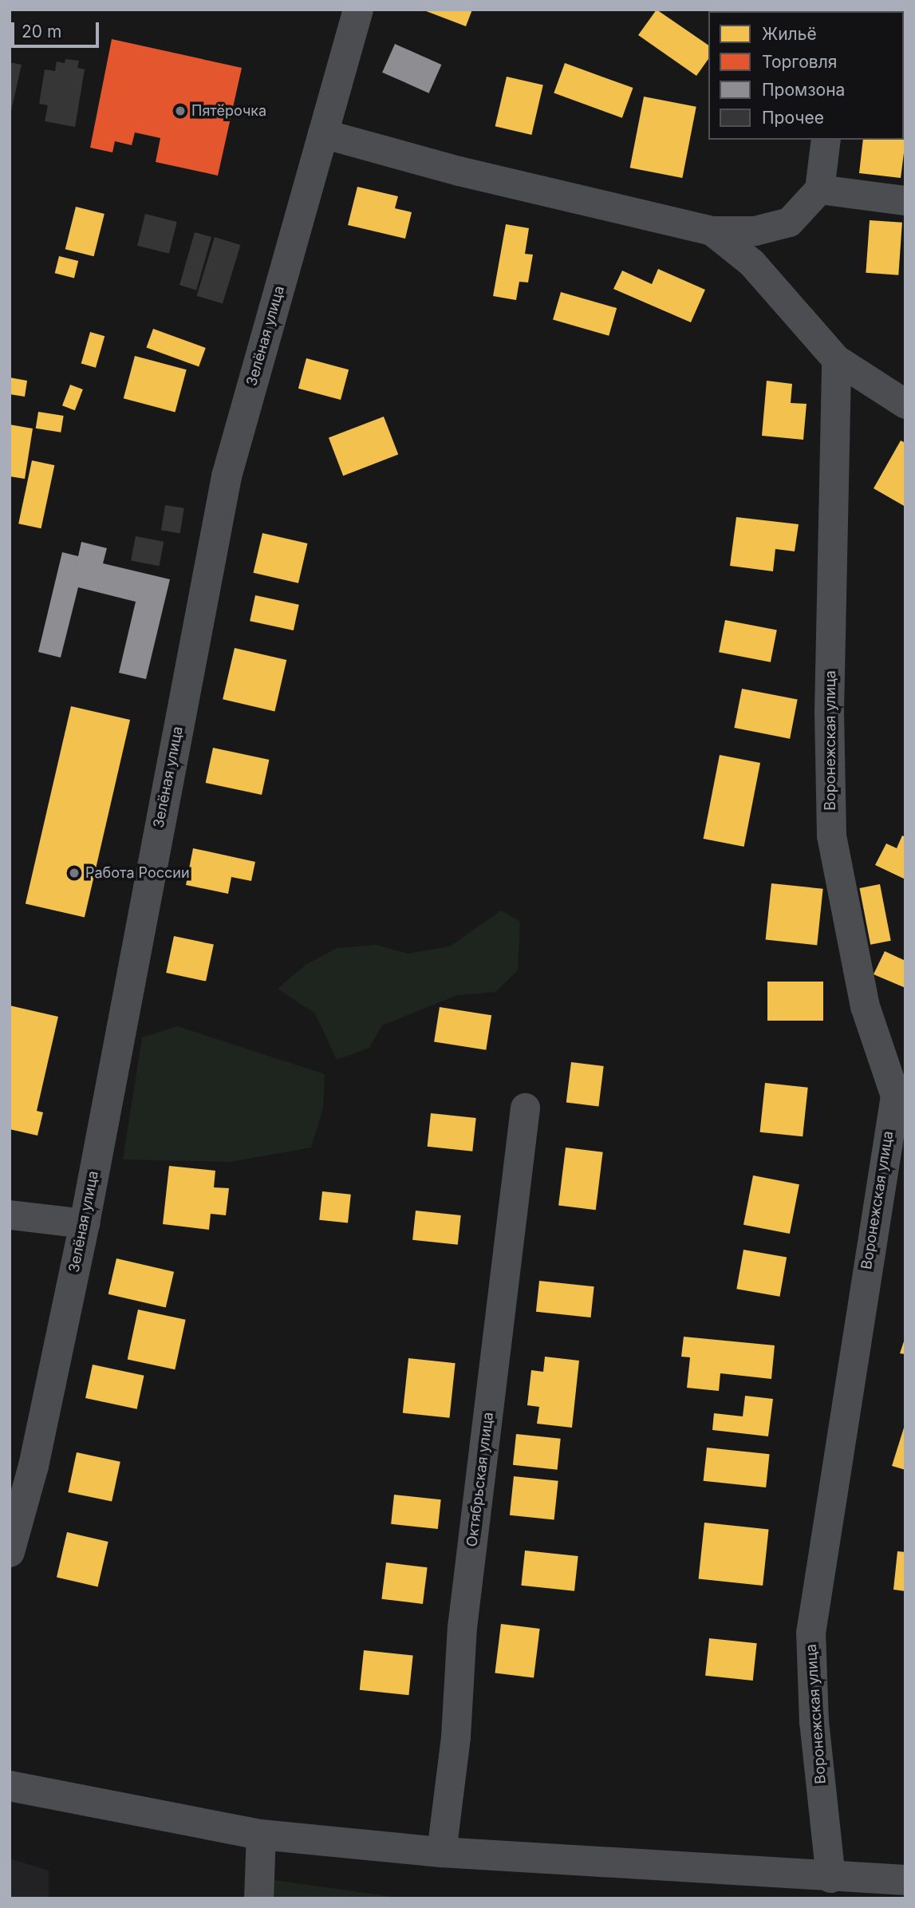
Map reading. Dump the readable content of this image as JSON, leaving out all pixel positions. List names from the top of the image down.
{
  "streets": {
    "street": ["Зелёная улица", "Воронежская улица", "Октябрьская улица"]
  },
  "places": ["Пятёрочка", "Работа России"],
  "legend": [
    "Жильё",
    "Торговля",
    "Промзона",
    "Прочее"
  ],
  "scale_bar": "20 m"
}
